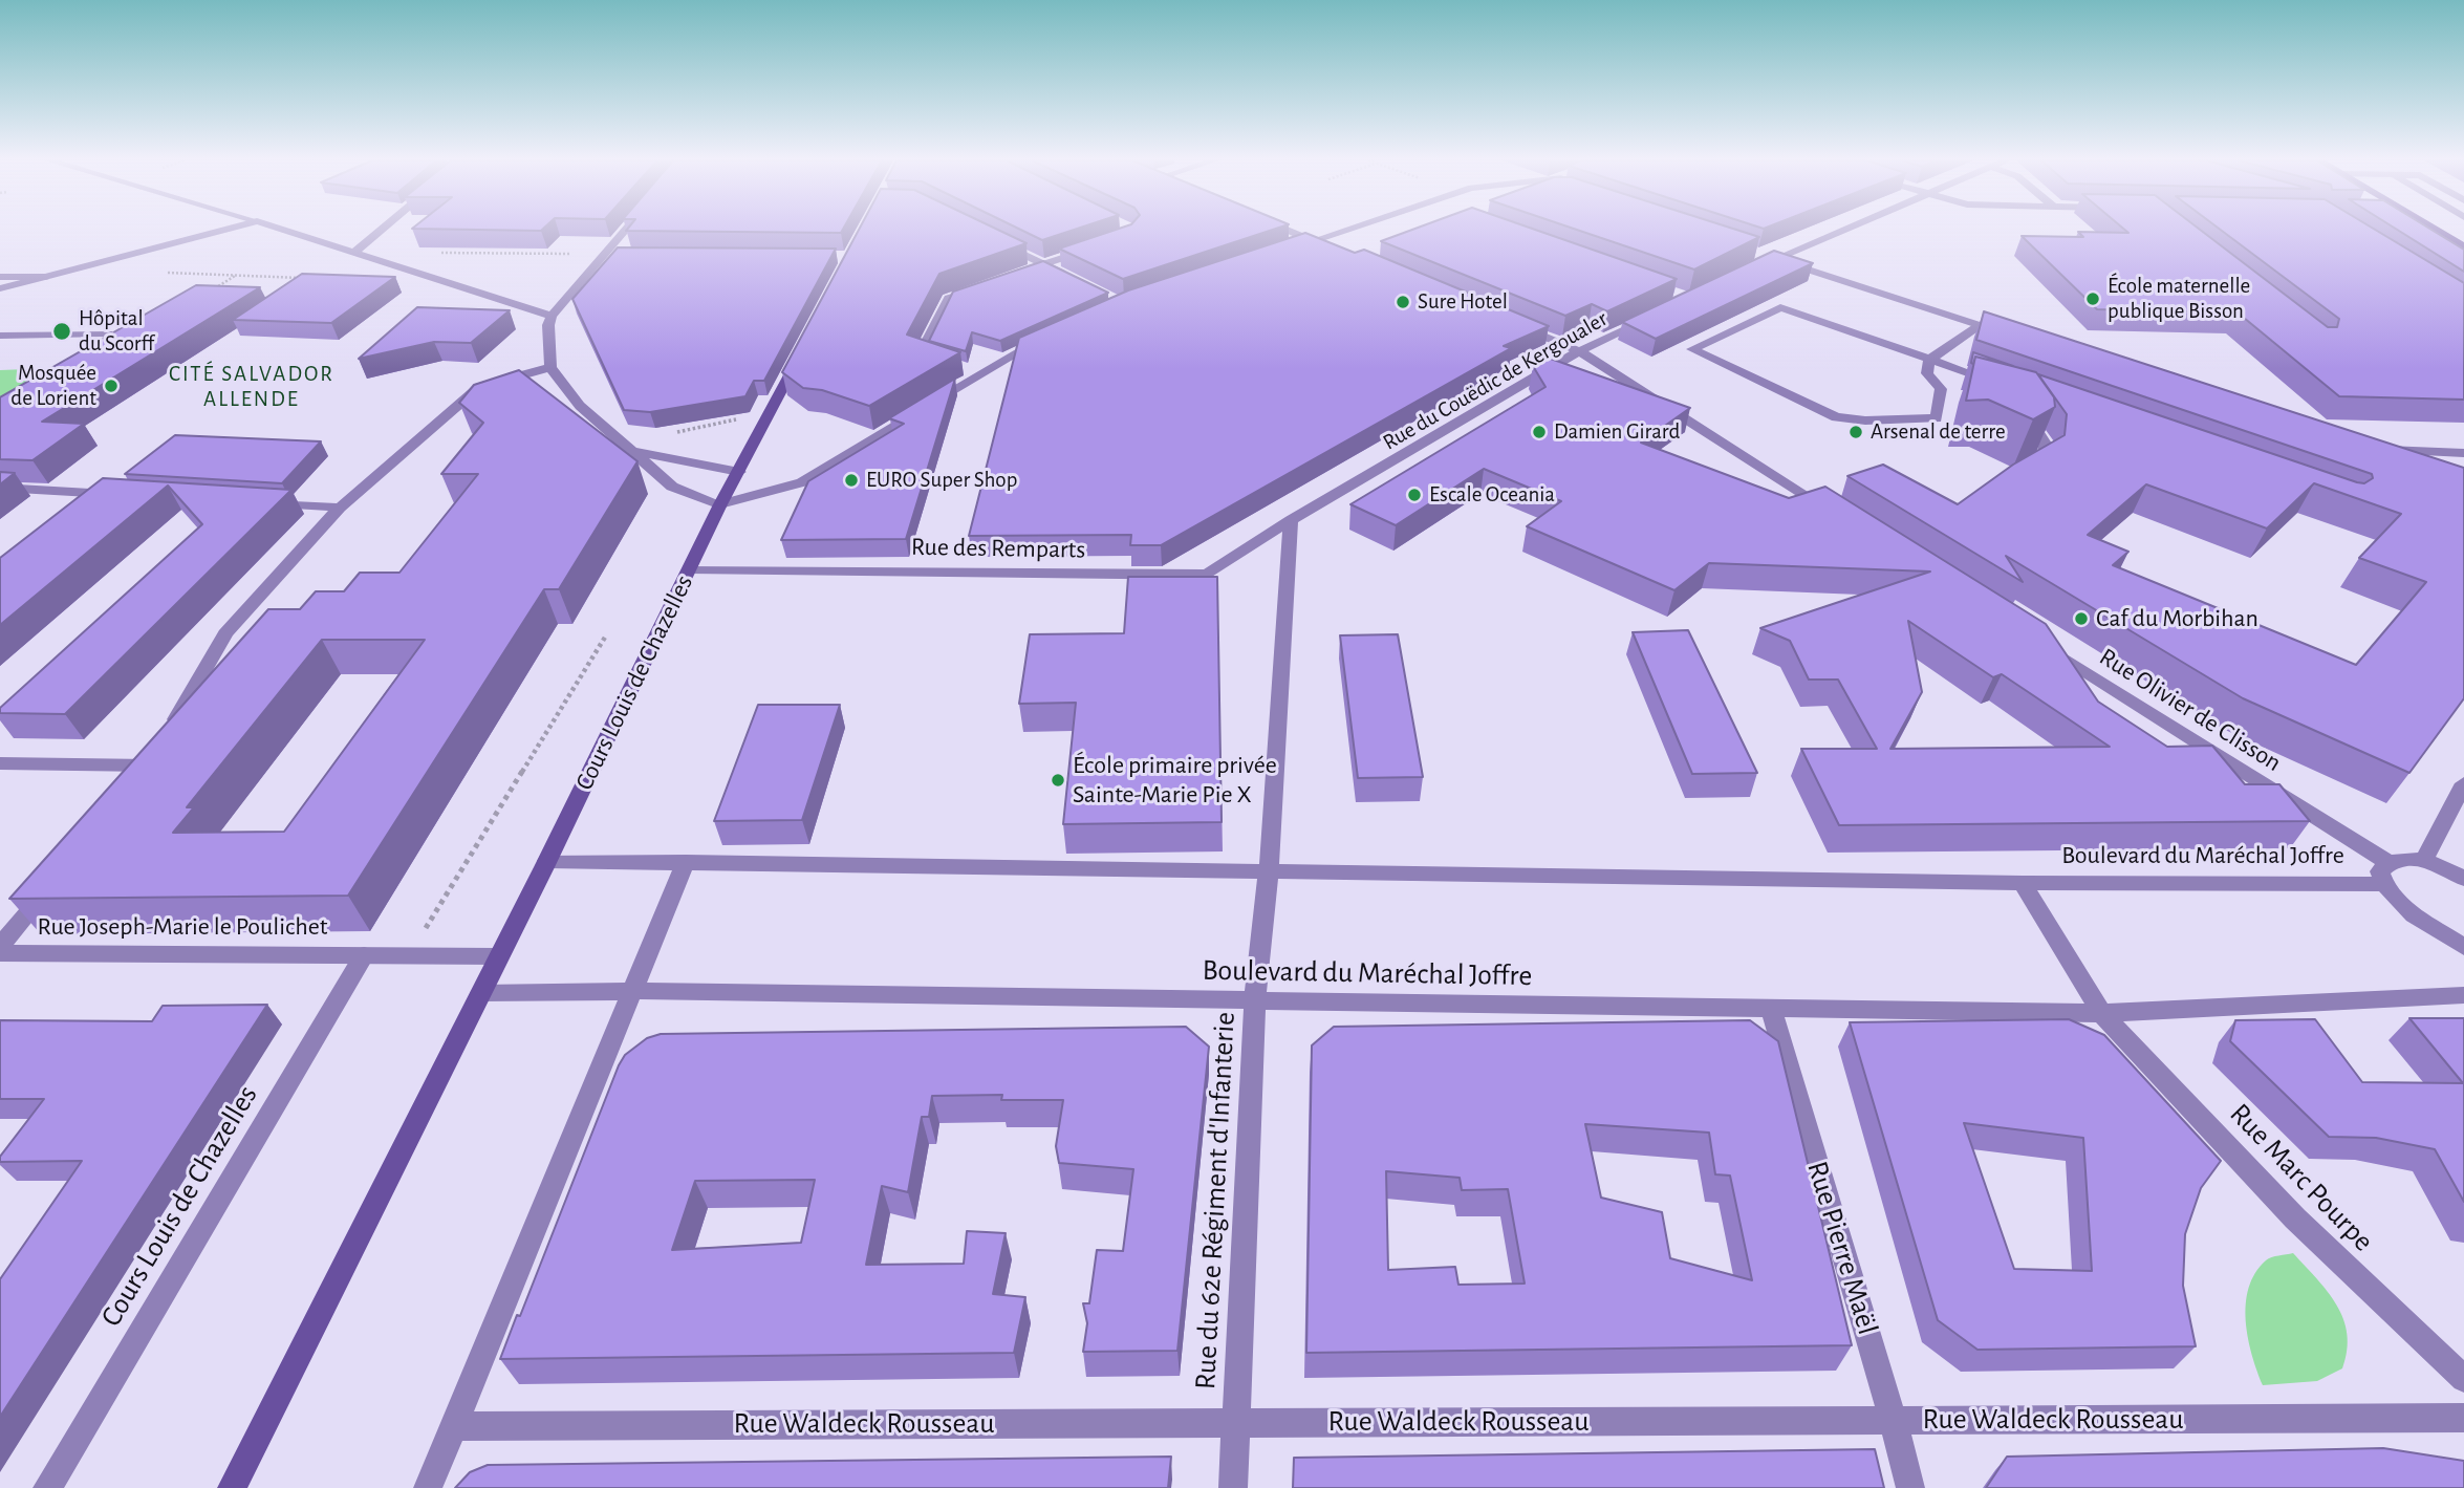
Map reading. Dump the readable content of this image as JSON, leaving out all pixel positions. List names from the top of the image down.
{
  "streets": {
    "street": [
      "Rue du Couëdic de Kergoualer",
      "Rue des Remparts",
      "Cours Louis de Chazelles",
      "Rue Olivier de Clisson",
      "Boulevard du Maréchal Joffre",
      "Rue Joseph-Marie le Poulichet",
      "Rue Marc Pourpe",
      "Rue du 62e Régiment d'Infanterie",
      "Rue Pierre Maël",
      "Rue Waldeck Rousseau"
    ]
  },
  "crossings": [
    ["Rue du Couëdic de Kergoualer", "Rue des Remparts"],
    ["Rue du Couëdic de Kergoualer", "Rue du 62e Régiment d'Infanterie"],
    ["Rue des Remparts", "Cours Louis de Chazelles"],
    ["Rue des Remparts", "Rue du 62e Régiment d'Infanterie"],
    ["Cours Louis de Chazelles", "Rue Joseph-Marie le Poulichet"],
    ["Rue Olivier de Clisson", "Boulevard du Maréchal Joffre"],
    ["Boulevard du Maréchal Joffre", "Rue Marc Pourpe"],
    ["Boulevard du Maréchal Joffre", "Rue du 62e Régiment d'Infanterie"],
    ["Boulevard du Maréchal Joffre", "Rue Pierre Maël"],
    ["Rue du 62e Régiment d'Infanterie", "Rue Waldeck Rousseau"],
    ["Rue Pierre Maël", "Rue Waldeck Rousseau"]
  ],
  "districts": ["CITÉ SALVADOR ALLENDE"],
  "places": [
    "École maternelle publique Bisson",
    "Sure Hotel",
    "Hôpital du Scorff",
    "Mosquée de Lorient",
    "Damien Girard",
    "Arsenal de terre",
    "EURO Super Shop",
    "Escale Oceania",
    "Caf du Morbihan",
    "École primaire privée Sainte-Marie Pie X"
  ]
}
